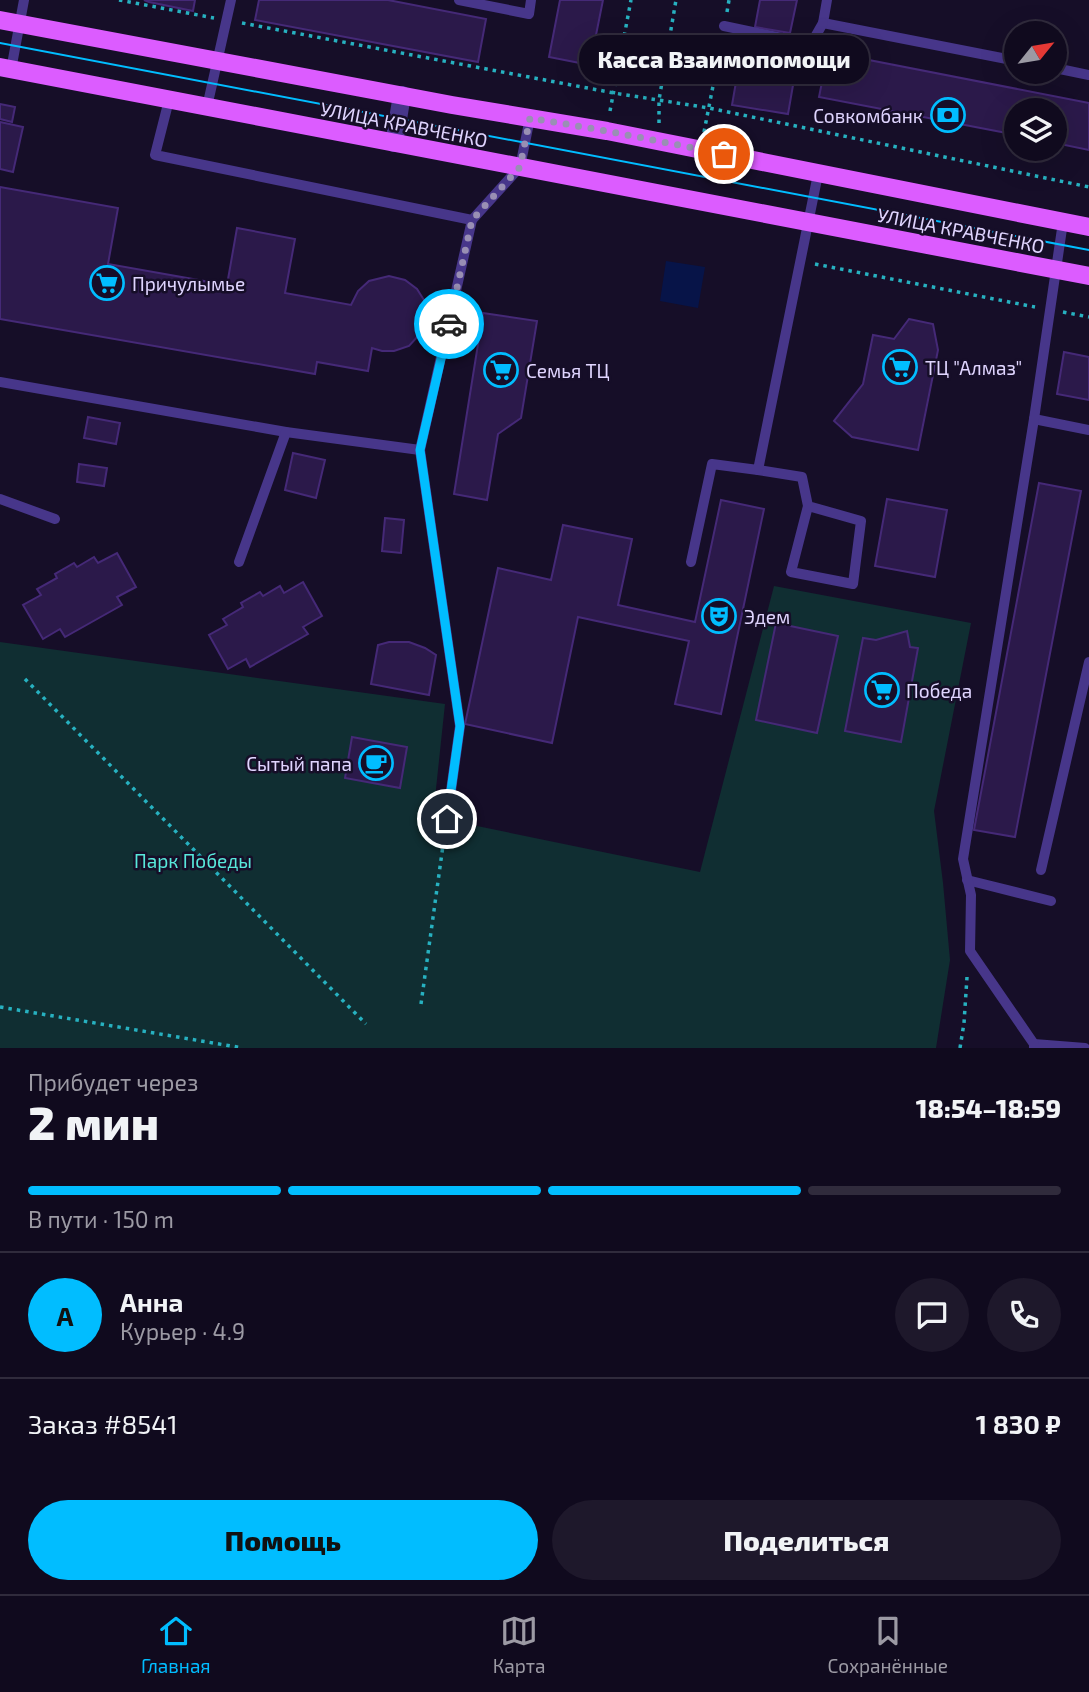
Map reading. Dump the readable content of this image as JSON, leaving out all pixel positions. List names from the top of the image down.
{
  "streets": {
    "main road": ["УЛИЦА КРАВЧЕНКО"]
  },
  "parks": ["Парк Победы"],
  "places": {
    "bank": ["Совкомбанк"],
    "other": ["Касса Взаимопомощи"],
    "supermarket": [
      "Причулымье",
      "ТЦ \"Алмаз\"",
      "Семья ТЦ",
      "Победа"
    ],
    "theatre": ["Эдем"],
    "cafe": ["Сытый папа"]
  },
  "north": "top right",
  "page": {
    "bubble": "Касса Взаимопомощи",
    "heading": ["2 мин", "Прибудет через", "18:54–18:59"],
    "panel": [
      "Анна",
      "Курьер · 4.9",
      "Заказ #8541",
      "1 830 ₽"
    ],
    "bar": "В пути · 150 m",
    "round": "А",
    "buttons": ["Помощь", "Поделиться"],
    "tabs": ["Главная", "Карта", "Сохранённые"]
  }
}
